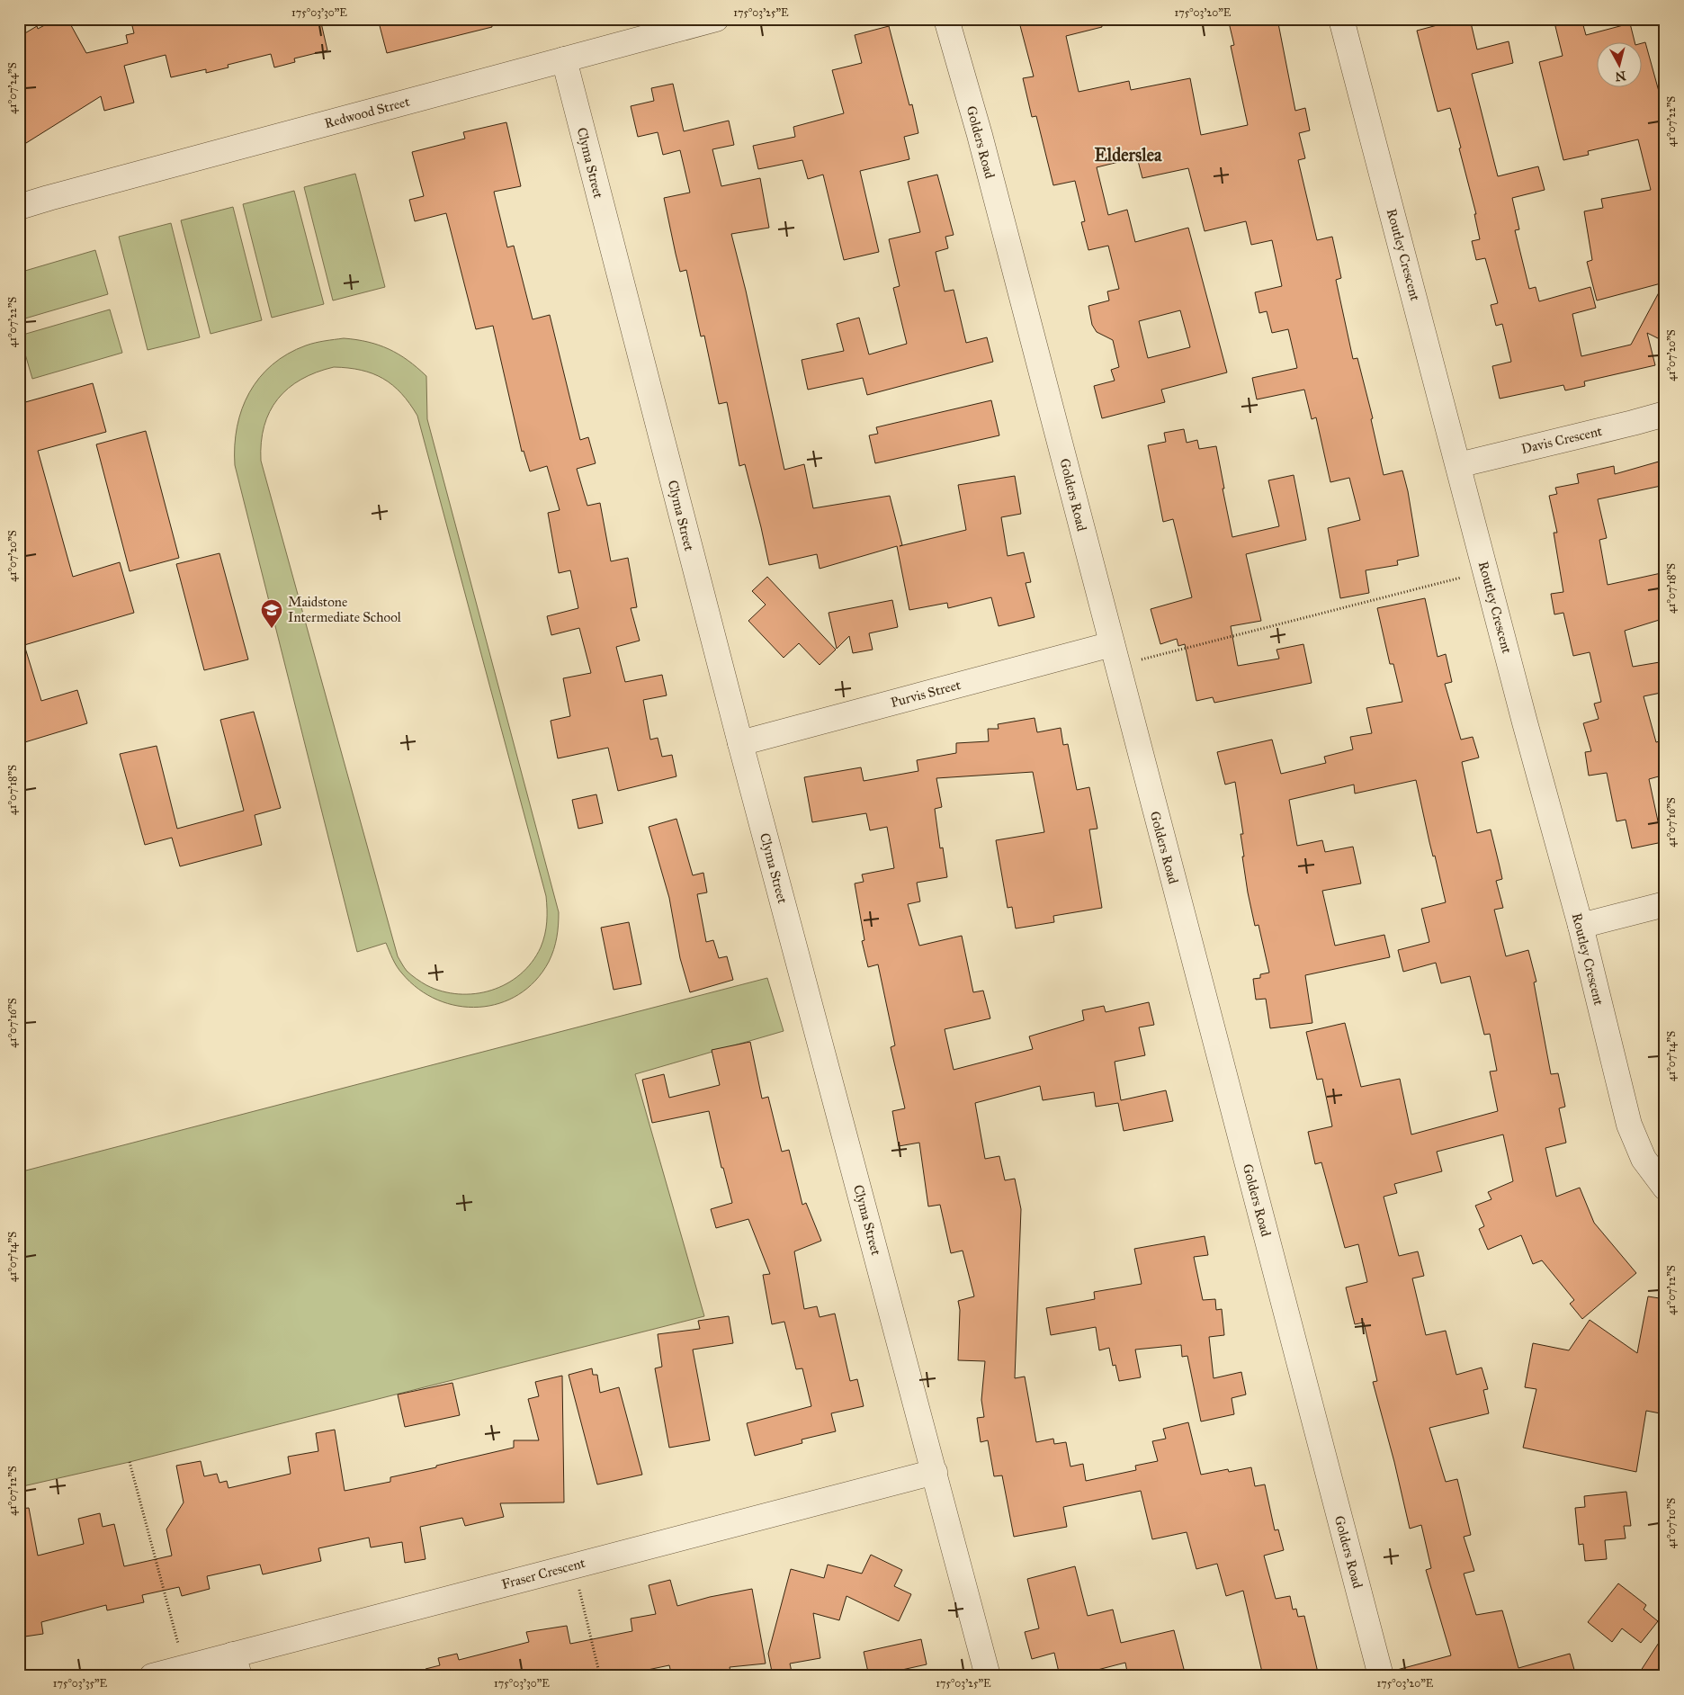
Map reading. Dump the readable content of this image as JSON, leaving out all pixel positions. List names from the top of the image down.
{
  "streets": {
    "street": [
      "Redwood Street",
      "Golders Road",
      "Clyma Street",
      "Routley Crescent",
      "Davis Crescent",
      "Purvis Street",
      "Fraser Crescent"
    ]
  },
  "crossings": [
    ["Redwood Street", "Clyma Street"],
    ["Golders Road", "Purvis Street"],
    ["Clyma Street", "Purvis Street"],
    ["Clyma Street", "Fraser Crescent"],
    ["Routley Crescent", "Davis Crescent"]
  ],
  "districts": ["Elderslea"],
  "places": {
    "school or university": ["Maidstone Intermediate School"]
  },
  "north": "bottom",
  "coordinates": [
    "175°03'30\"E",
    "175°03'25\"E",
    "175°03'20\"E",
    "41°07'24\"S",
    "41°07'22\"S",
    "41°07'20\"S",
    "41°07'18\"S",
    "41°07'16\"S",
    "41°07'14\"S",
    "41°07'12\"S",
    "41°07'10\"S",
    "175°03'35\"E"
  ]
}
